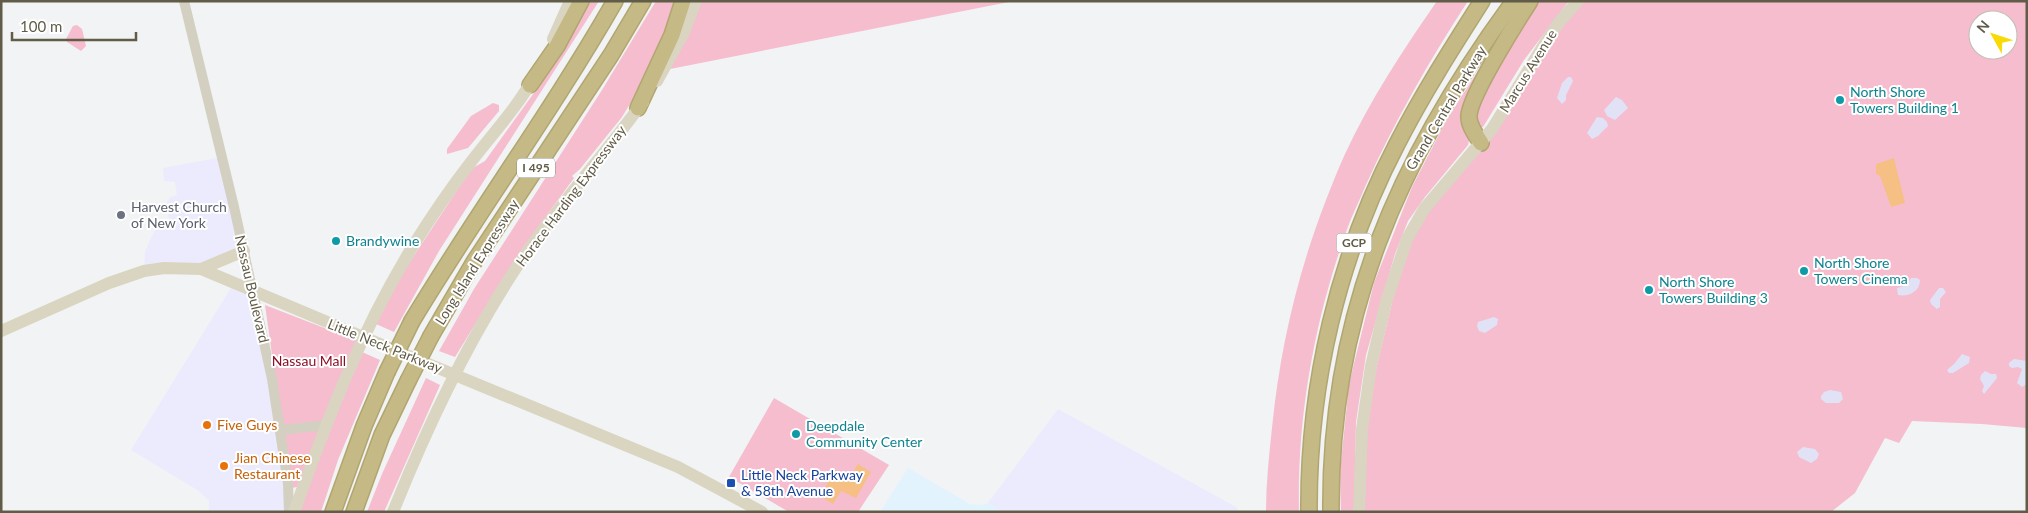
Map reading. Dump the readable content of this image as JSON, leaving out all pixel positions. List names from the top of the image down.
{
  "streets": {
    "highway": [
      "Grand Central Parkway",
      "I 495",
      "GCP",
      "Long Island Expressway"
    ],
    "main road": ["Marcus Avenue", "Horace Harding Expressway", "Little Neck Parkway"],
    "street": ["Nassau Boulevard"]
  },
  "crossings": [
    ["Horace Harding Expressway", "Little Neck Parkway"],
    ["Nassau Boulevard", "Little Neck Parkway"]
  ],
  "parks": ["Nassau Mall"],
  "places": {
    "other": [
      "North Shore Towers Building 1",
      "Harvest Church of New York",
      "Brandywine",
      "North Shore Towers Cinema",
      "North Shore Towers Building 3",
      "Five Guys",
      "Deepdale Community Center",
      "Jian Chinese Restaurant"
    ],
    "transit": ["Little Neck Parkway & 58th Avenue"]
  },
  "scale_bar": "100 m",
  "north": "top left"
}
